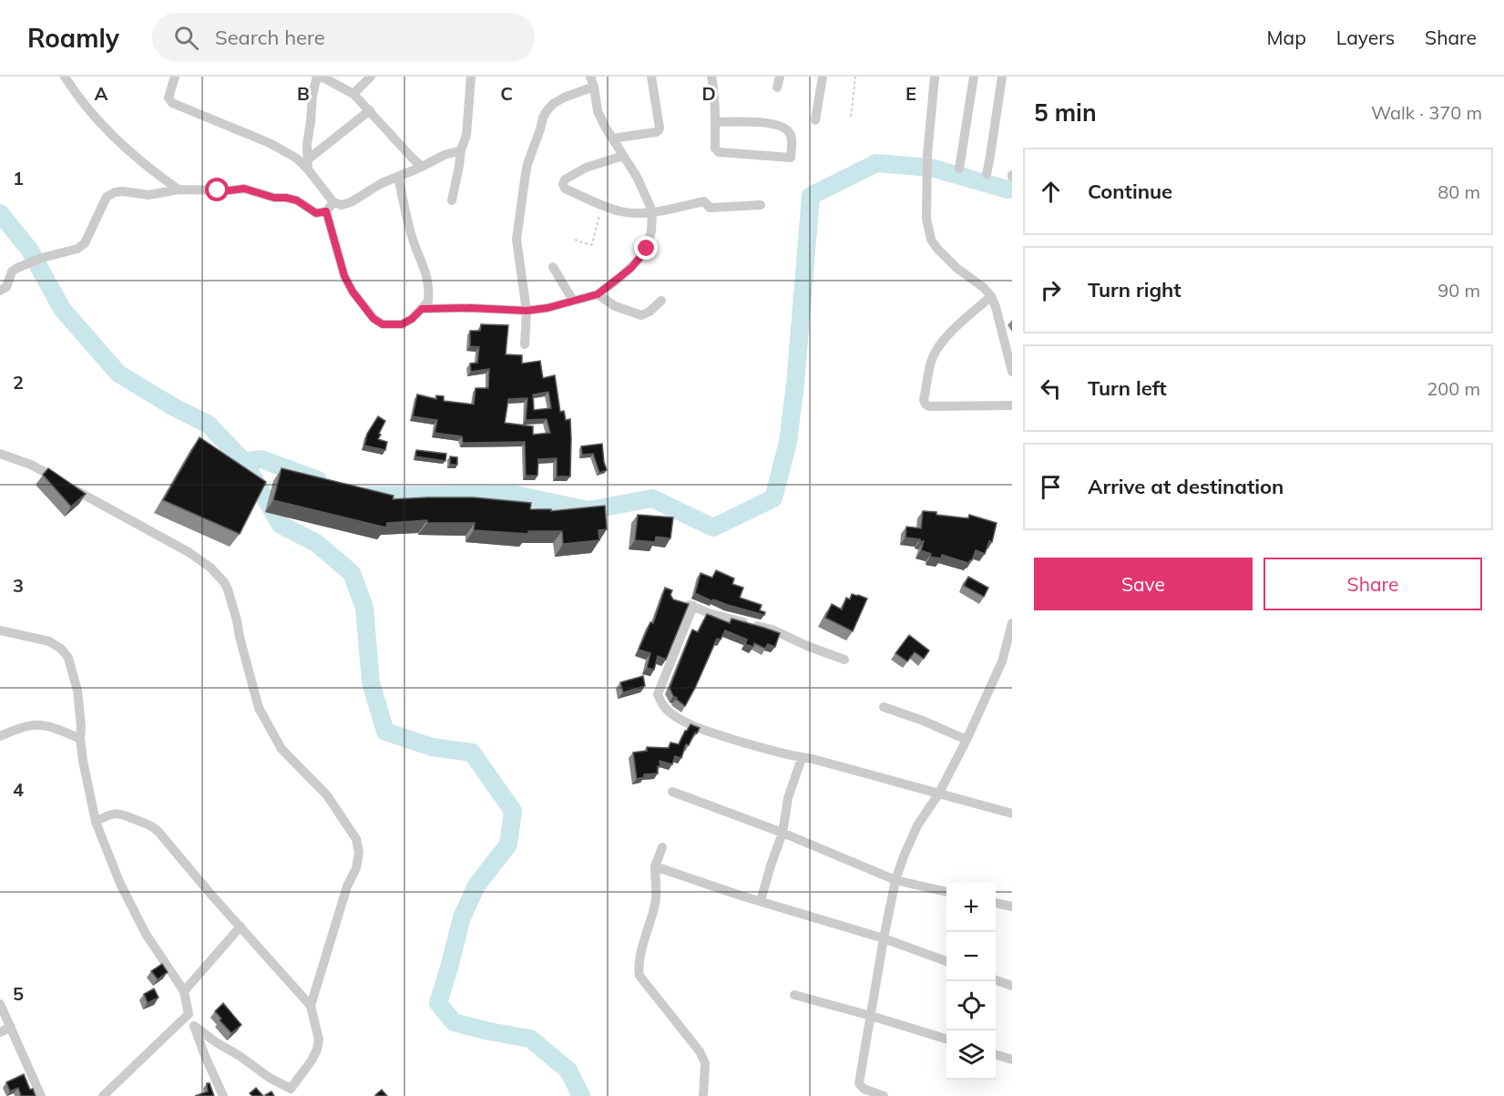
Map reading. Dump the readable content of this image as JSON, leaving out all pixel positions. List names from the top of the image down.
{
  "page": {
    "header": "Roamly",
    "search": "Search here",
    "nav": ["Map", "Layers", "Share"],
    "heading": ["5 min", "Walk · 370 m"],
    "list": [
      ["Continue", "80 m"],
      ["Turn right", "90 m"],
      ["Turn left", "200 m"],
      "Arrive at destination"
    ],
    "buttons": ["Save", "Share"],
    "map_buttons": ["+", "−"]
  },
  "grid": {
    "columns": [
      "A",
      "B",
      "C",
      "D",
      "E"
    ],
    "rows": [
      "1",
      "2",
      "3",
      "4",
      "5"
    ]
  }
}
